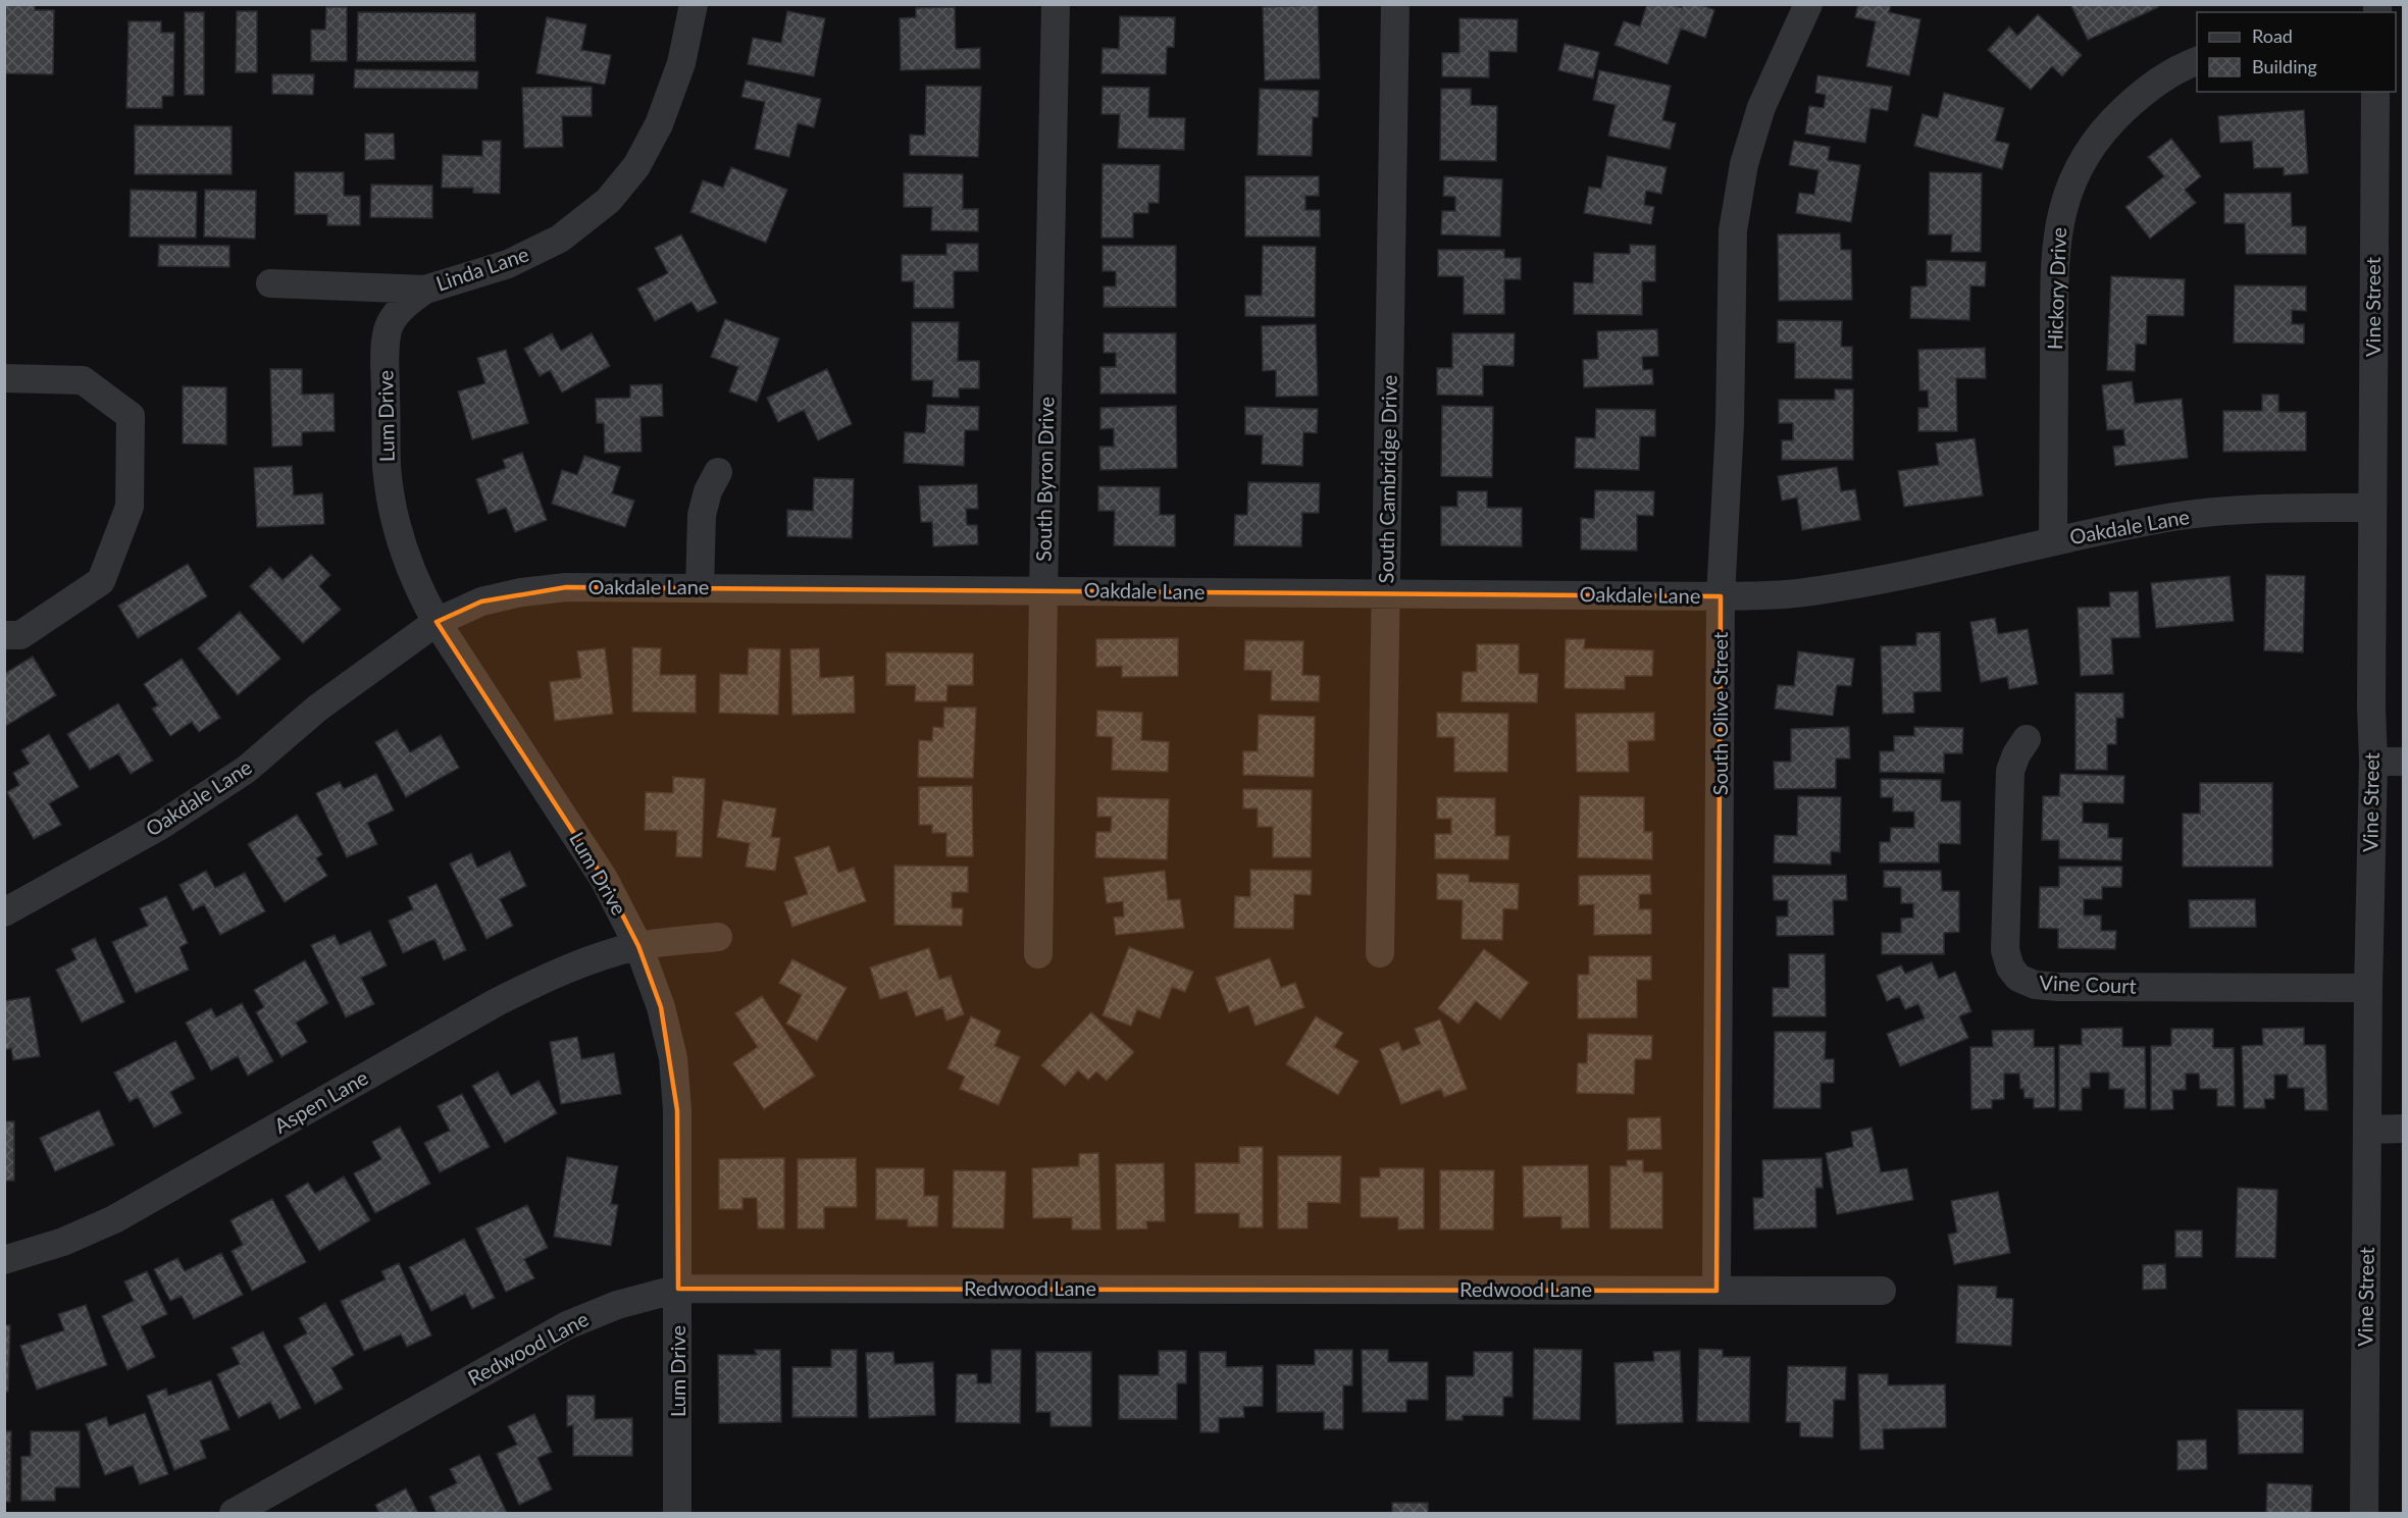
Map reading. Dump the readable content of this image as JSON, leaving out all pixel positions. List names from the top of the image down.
{
  "streets": {
    "street": [
      "Linda Lane",
      "Hickory Drive",
      "Vine Street",
      "Lum Drive",
      "South Byron Drive",
      "South Cambridge Drive",
      "Oakdale Lane",
      "South Olive Street",
      "Vine Court",
      "Aspen Lane",
      "Redwood Lane"
    ]
  },
  "crossings": [
    ["Linda Lane", "Lum Drive"],
    ["Hickory Drive", "Oakdale Lane"],
    ["Vine Street", "Oakdale Lane"],
    ["Vine Street", "Vine Court"],
    ["Lum Drive", "Oakdale Lane"],
    ["Lum Drive", "Aspen Lane"],
    ["Lum Drive", "Redwood Lane"],
    ["South Byron Drive", "Oakdale Lane"],
    ["South Cambridge Drive", "Oakdale Lane"],
    ["Oakdale Lane", "South Olive Street"],
    ["South Olive Street", "Redwood Lane"]
  ],
  "legend": ["Road", "Building"]
}
